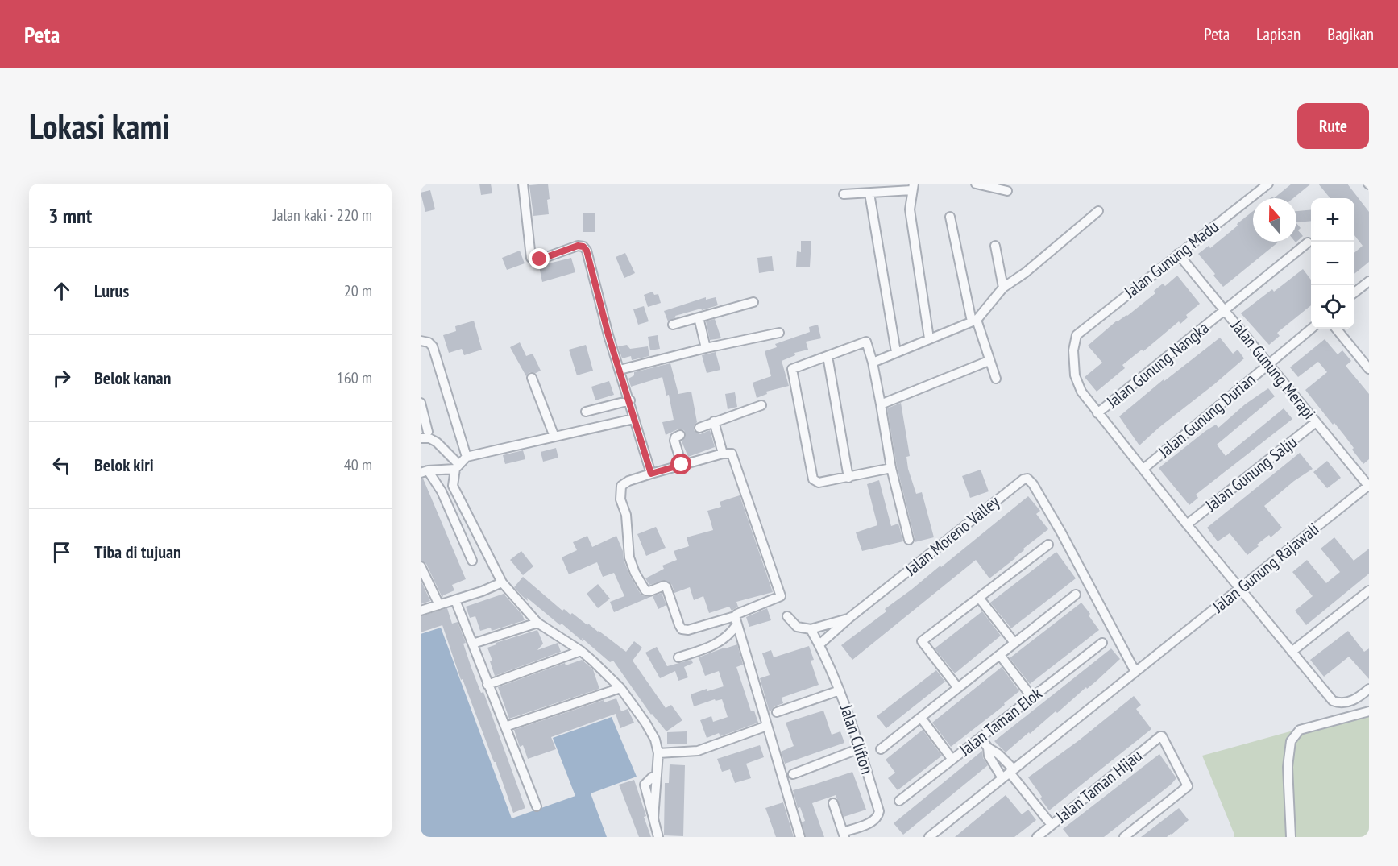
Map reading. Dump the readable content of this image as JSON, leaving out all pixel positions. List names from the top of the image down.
{
  "streets": {
    "street": [
      "Jalan Gunung Madu",
      "Jalan Gunung Nangka",
      "Jalan Gunung Merapi",
      "Jalan Gunung Durian",
      "Jalan Gunung Salju",
      "Jalan Moreno Valley",
      "Jalan Gunung Rajawali",
      "Jalan Taman Elok",
      "Jalan Clifton",
      "Jalan Taman Hijau"
    ]
  },
  "crossings": [
    ["Jalan Gunung Madu", "Jalan Gunung Nangka"],
    ["Jalan Gunung Madu", "Jalan Gunung Merapi"],
    ["Jalan Gunung Nangka", "Jalan Gunung Merapi"],
    ["Jalan Gunung Merapi", "Jalan Gunung Durian"],
    ["Jalan Gunung Merapi", "Jalan Gunung Salju"],
    ["Jalan Gunung Merapi", "Jalan Gunung Rajawali"],
    ["Jalan Moreno Valley", "Jalan Gunung Rajawali"],
    ["Jalan Moreno Valley", "Jalan Clifton"]
  ],
  "north": "top",
  "page": {
    "header": "Peta",
    "nav": ["Peta", "Lapisan", "Bagikan"],
    "buttons": "Rute",
    "title": "Lokasi kami",
    "heading": ["3 mnt", "Jalan kaki · 220 m"],
    "map_buttons": ["+", "−"],
    "list": [
      ["Lurus", "20 m"],
      ["Belok kanan", "160 m"],
      ["Belok kiri", "40 m"],
      "Tiba di tujuan"
    ]
  }
}
